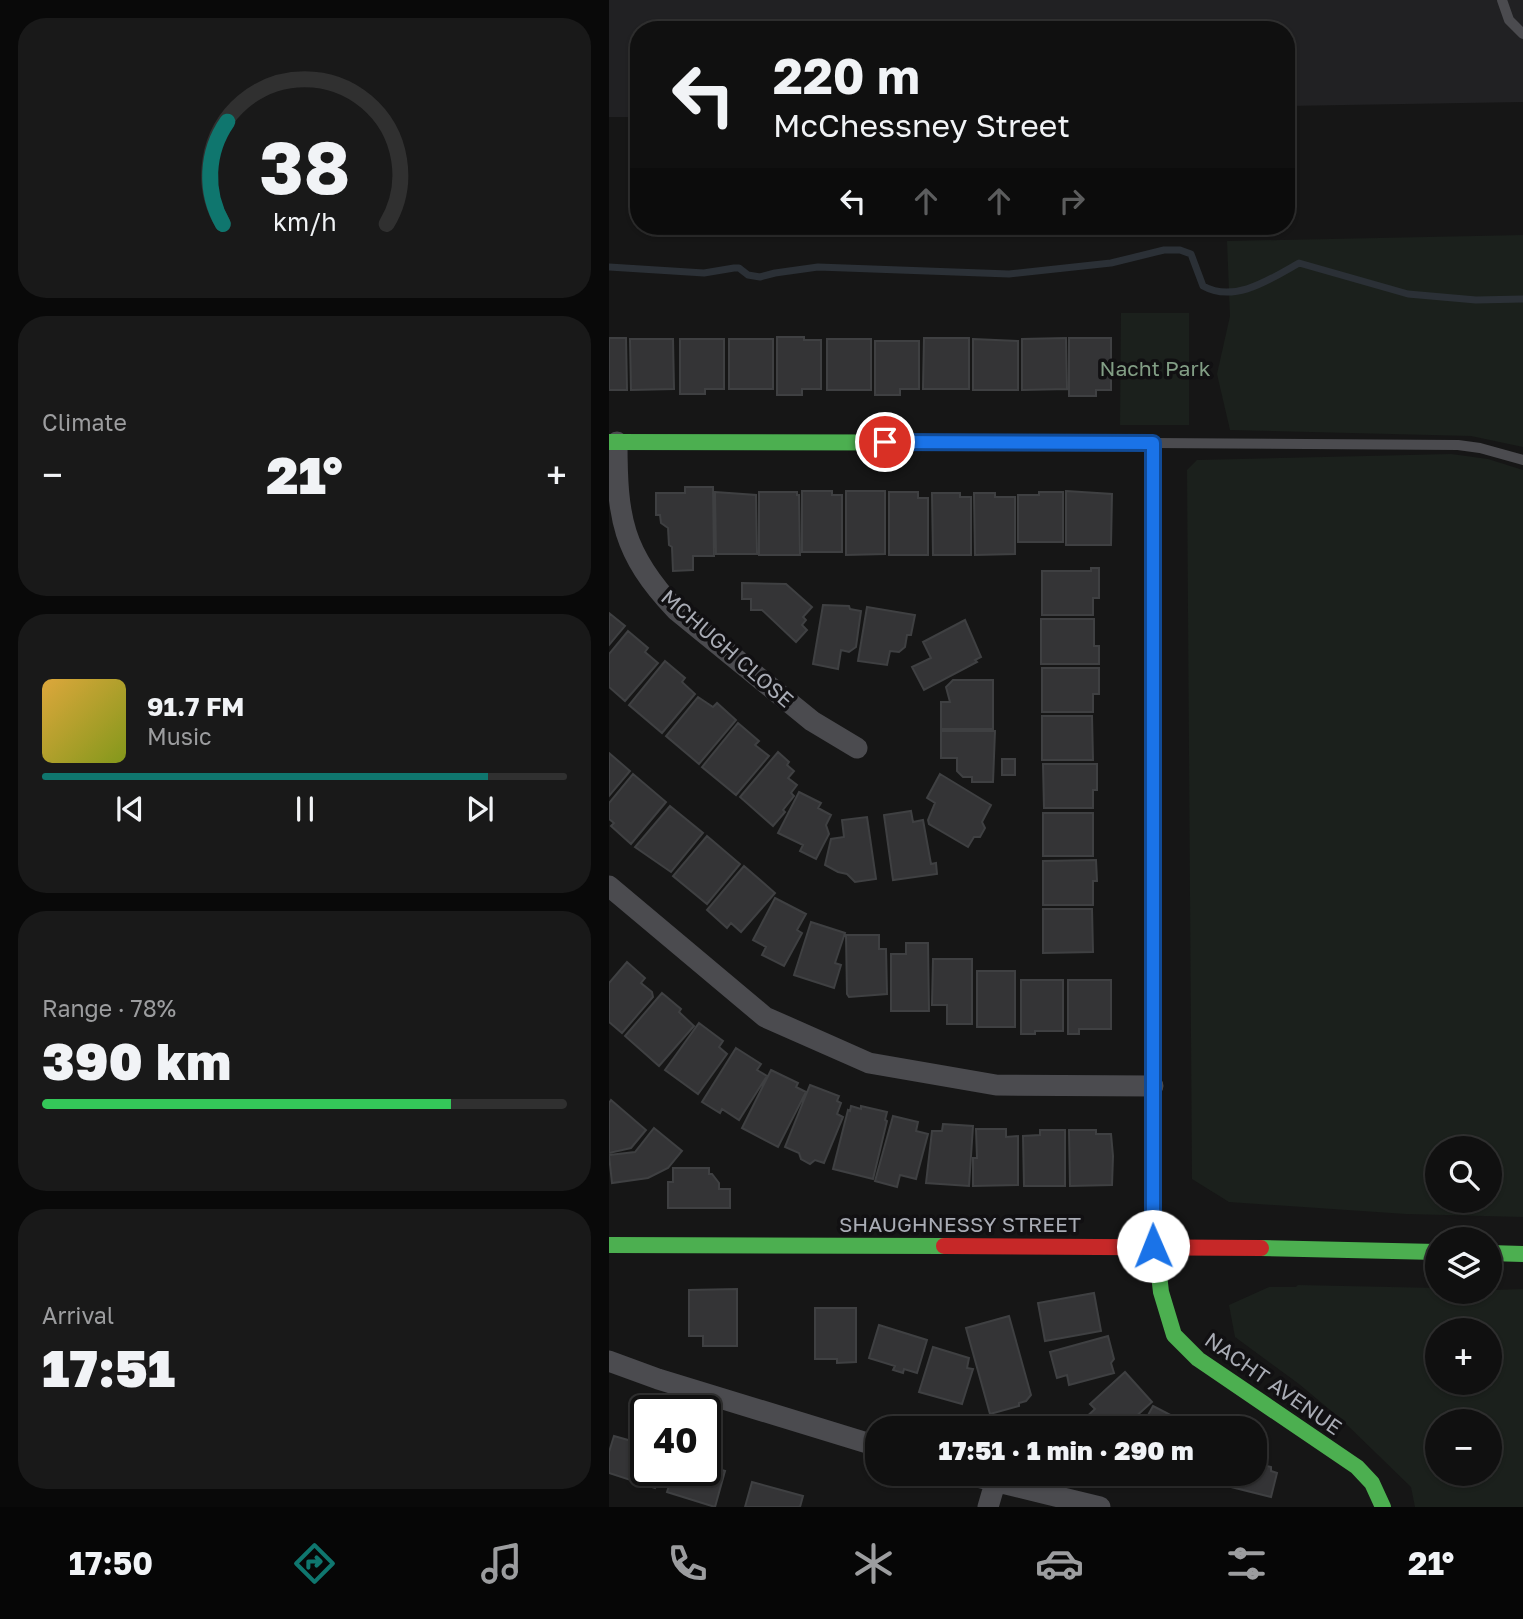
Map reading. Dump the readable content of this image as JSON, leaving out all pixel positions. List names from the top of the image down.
{
  "streets": {
    "street": ["MCHUGH CLOSE", "SHAUGHNESSY STREET", "NACHT AVENUE"]
  },
  "crossings": [
    ["SHAUGHNESSY STREET", "NACHT AVENUE"]
  ],
  "parks": ["Nacht Park"],
  "page": {
    "turn": ["220 m", "McChessney Street"],
    "tile": [
      "Climate",
      ["Range · 78%", "390 km"],
      ["Arrival", "17:51"]
    ],
    "heat": ["−", "21°", "+"],
    "song": ["91.7 FM", "Music"],
    "map_buttons": ["+", "−"],
    "limit": "40",
    "trip": "17:51 · 1 min · 290 m",
    "tabs": ["17:50", "21°"],
    "gauge": ["38", "km/h"]
  }
}
